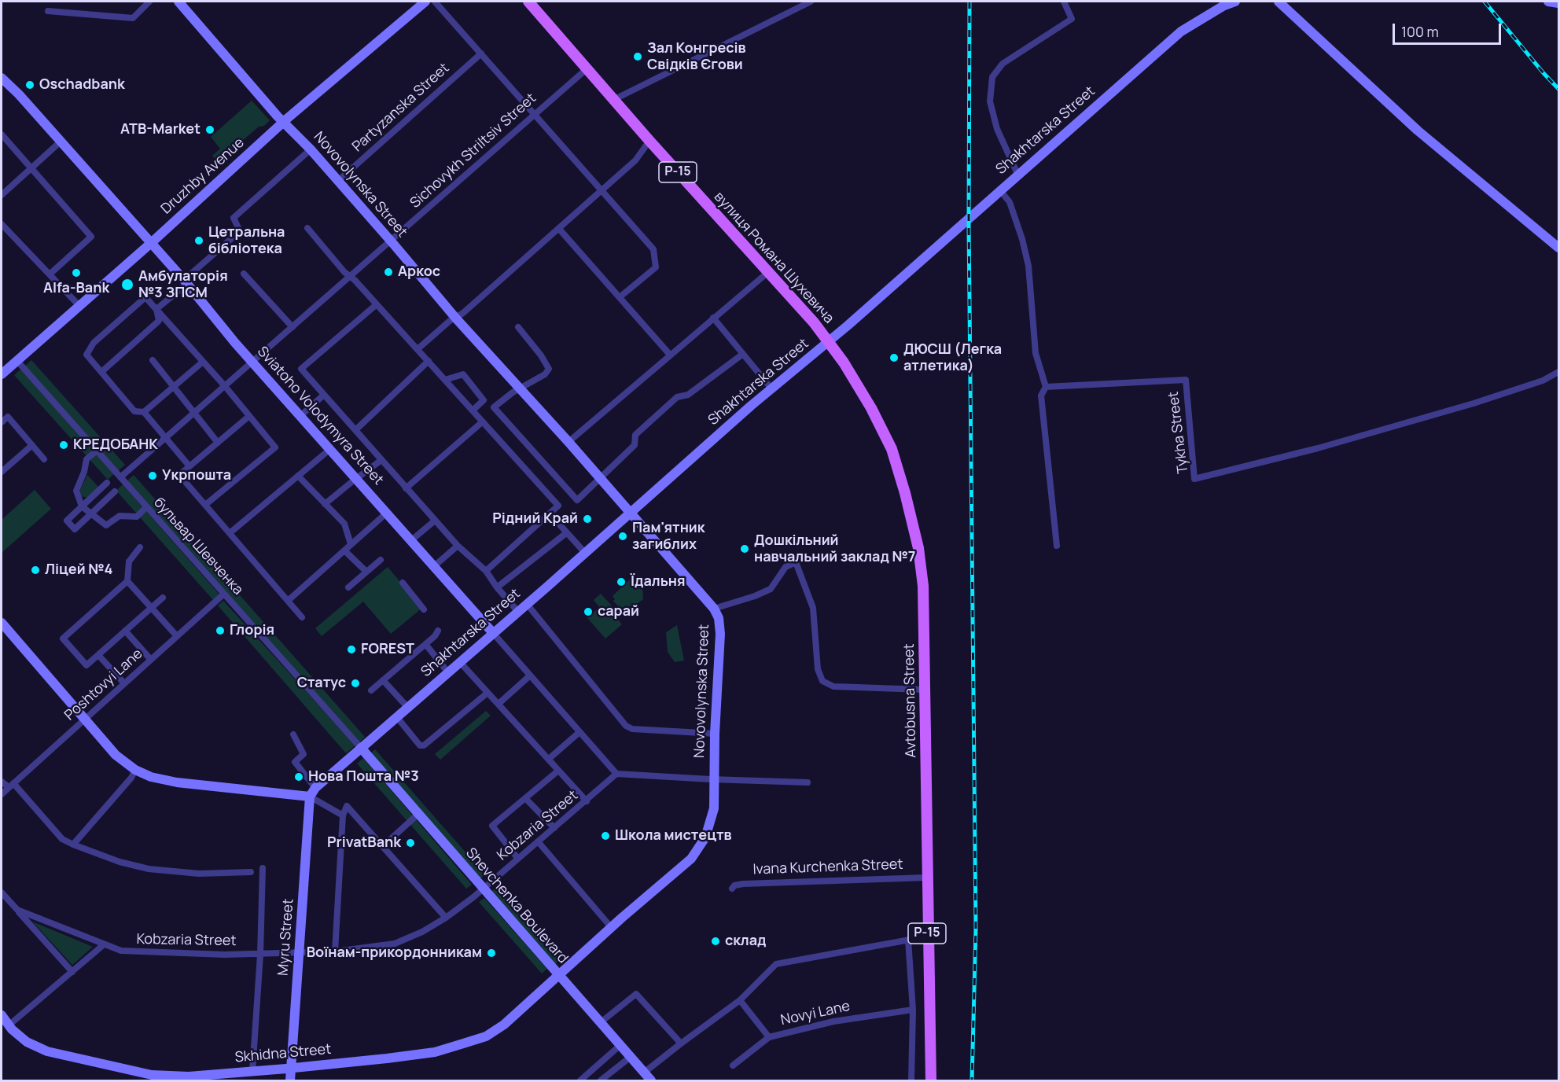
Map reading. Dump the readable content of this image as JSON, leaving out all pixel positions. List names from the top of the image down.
{
  "streets": {
    "main road": ["Р-15", "вулиця Романа Шухевича", "Avtobusna Street"],
    "street": [
      "Partyzanska Street",
      "Shakhtarska Street",
      "Sichovykh Striltsiv Street",
      "Druzhby Avenue",
      "Novovolynska Street",
      "Sviatoho Volodymyra Street",
      "Tykha Street",
      "бульвар Шевченка",
      "Poshtovyi Lane",
      "Kobzaria Street",
      "Ivana Kurchenka Street",
      "Shevchenka Boulevard",
      "Myru Street",
      "Novyi Lane",
      "Skhidna Street"
    ]
  },
  "crossings": [
    ["Partyzanska Street", "Novovolynska Street"],
    ["Shakhtarska Street", "Novovolynska Street"],
    ["Shakhtarska Street", "вулиця Романа Шухевича"],
    ["Shakhtarska Street", "Sviatoho Volodymyra Street"],
    ["Shakhtarska Street", "бульвар Шевченка"],
    ["Shakhtarska Street", "Avtobusna Street"],
    ["Shakhtarska Street", "Shevchenka Boulevard"],
    ["Shakhtarska Street", "Myru Street"],
    ["Sichovykh Striltsiv Street", "Novovolynska Street"],
    ["Sichovykh Striltsiv Street", "вулиця Романа Шухевича"],
    ["Sichovykh Striltsiv Street", "Sviatoho Volodymyra Street"],
    ["Sichovykh Striltsiv Street", "бульвар Шевченка"],
    ["Druzhby Avenue", "Novovolynska Street"],
    ["Druzhby Avenue", "Sviatoho Volodymyra Street"],
    ["Druzhby Avenue", "бульвар Шевченка"],
    ["Novovolynska Street", "Shevchenka Boulevard"],
    ["Novovolynska Street", "Skhidna Street"],
    ["вулиця Романа Шухевича", "Avtobusna Street"],
    ["Sviatoho Volodymyra Street", "Kobzaria Street"],
    ["бульвар Шевченка", "Poshtovyi Lane"],
    ["бульвар Шевченка", "Shevchenka Boulevard"],
    ["Avtobusna Street", "Ivana Kurchenka Street"],
    ["Kobzaria Street", "Shevchenka Boulevard"],
    ["Kobzaria Street", "Myru Street"],
    ["Shevchenka Boulevard", "Skhidna Street"],
    ["Myru Street", "Skhidna Street"]
  ],
  "places": [
    "Зал Конгресів Свідків Єгови",
    "Oschadbank",
    "ATB-Market",
    "Цетральна бібліотека",
    "Аркос",
    "Alfa-Bank",
    "Амбулаторія №3 ЗПСМ",
    "ДЮСШ (Легка атлетика)",
    "КРЕДОБАНК",
    "Укрпошта",
    "Рідний Край",
    "Пам'ятник загиблих",
    "Дошкільний навчальний заклад №7",
    "Ліцей №4",
    "Їдальня",
    "сарай",
    "Глорія",
    "FOREST",
    "Статус",
    "Нова Пошта №3",
    "Школа мистецтв",
    "PrivatBank",
    "склад",
    "Воїнам-прикордонникам"
  ],
  "scale_bar": "100 m"
}
